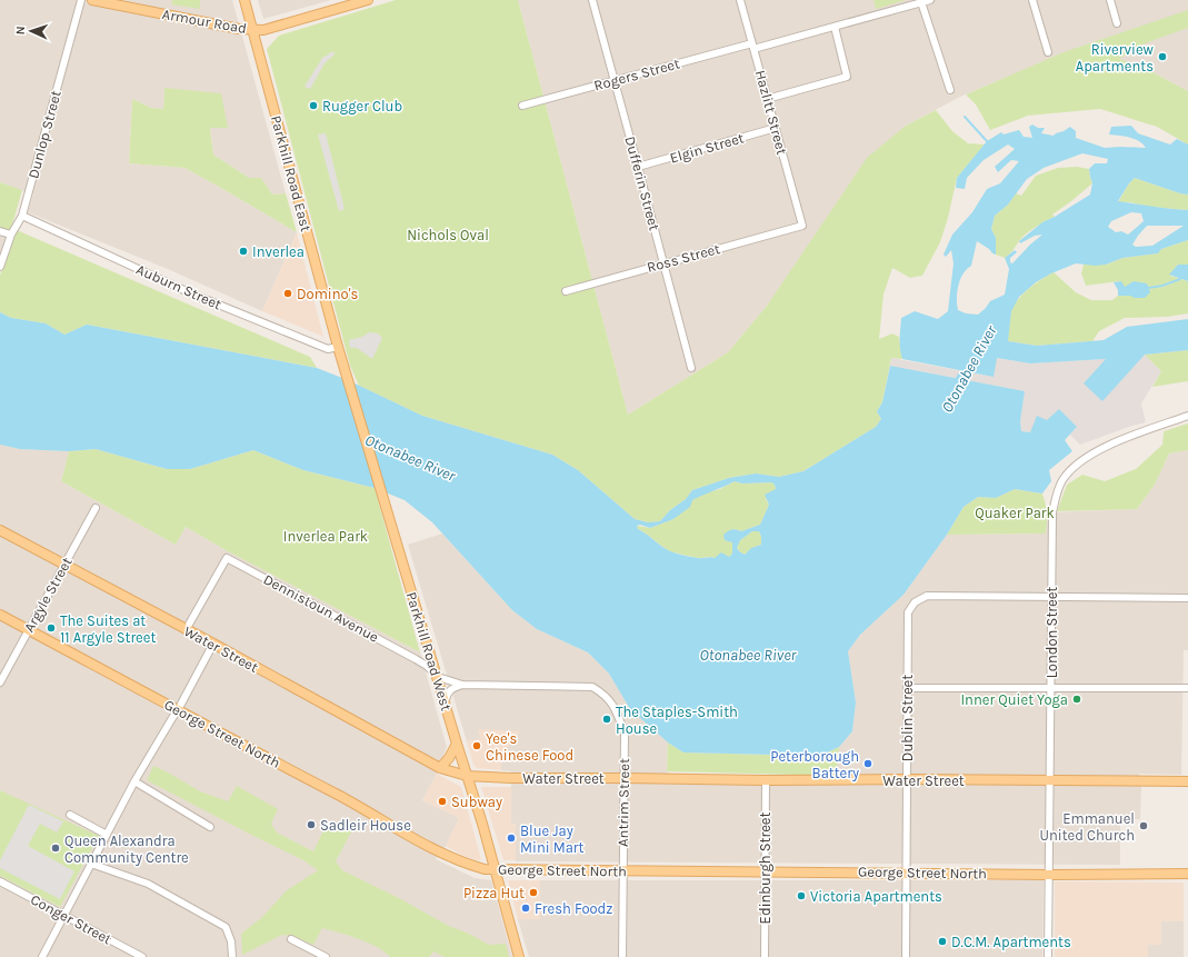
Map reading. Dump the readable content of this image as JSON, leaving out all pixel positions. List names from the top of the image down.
{
  "streets": {
    "main road": [
      "Armour Road",
      "Parkhill Road East",
      "Water Street",
      "Parkhill Road West",
      "George Street North"
    ],
    "street": [
      "Rogers Street",
      "Hazlitt Street",
      "Dunlop Street",
      "Elgin Street",
      "Dufferin Street",
      "Ross Street",
      "Auburn Street",
      "Argyle Street",
      "Dennistoun Avenue",
      "London Street",
      "Dublin Street",
      "Antrim Street",
      "Edinburgh Street",
      "Conger Street"
    ]
  },
  "crossings": [
    ["Armour Road", "Parkhill Road East"],
    ["Rogers Street", "Hazlitt Street"],
    ["Rogers Street", "Dufferin Street"],
    ["Hazlitt Street", "Elgin Street"],
    ["Hazlitt Street", "Ross Street"],
    ["Dunlop Street", "Auburn Street"],
    ["Elgin Street", "Dufferin Street"],
    ["Parkhill Road East", "Auburn Street"],
    ["Parkhill Road East", "Parkhill Road West"],
    ["Dufferin Street", "Ross Street"],
    ["Auburn Street", "Parkhill Road West"],
    ["Argyle Street", "Water Street"],
    ["Argyle Street", "George Street North"],
    ["Dennistoun Avenue", "Water Street"],
    ["Dennistoun Avenue", "Parkhill Road West"],
    ["London Street", "Water Street"],
    ["London Street", "Dublin Street"],
    ["London Street", "George Street North"],
    ["Water Street", "Parkhill Road West"],
    ["Water Street", "Dublin Street"],
    ["Water Street", "Antrim Street"],
    ["Water Street", "Edinburgh Street"],
    ["Parkhill Road West", "George Street North"],
    ["Dublin Street", "George Street North"],
    ["George Street North", "Antrim Street"],
    ["George Street North", "Edinburgh Street"]
  ],
  "water": ["Otonabee River"],
  "parks": ["Nichols Oval", "Quaker Park", "Inverlea Park"],
  "places": [
    "Riverview Apartments",
    "Rugger Club",
    "Inverlea",
    "Domino's",
    "The Suites at 11 Argyle Street",
    "Inner Quiet Yoga",
    "The Staples-Smith House",
    "Yee's Chinese Food",
    "Peterborough Battery",
    "Subway",
    "Sadleir House",
    "Emmanuel United Church",
    "Blue Jay Mini Mart",
    "Queen Alexandra Community Centre",
    "Pizza Hut",
    "Victoria Apartments",
    "Fresh Foodz",
    "D.C.M. Apartments"
  ],
  "north": "left"
}
